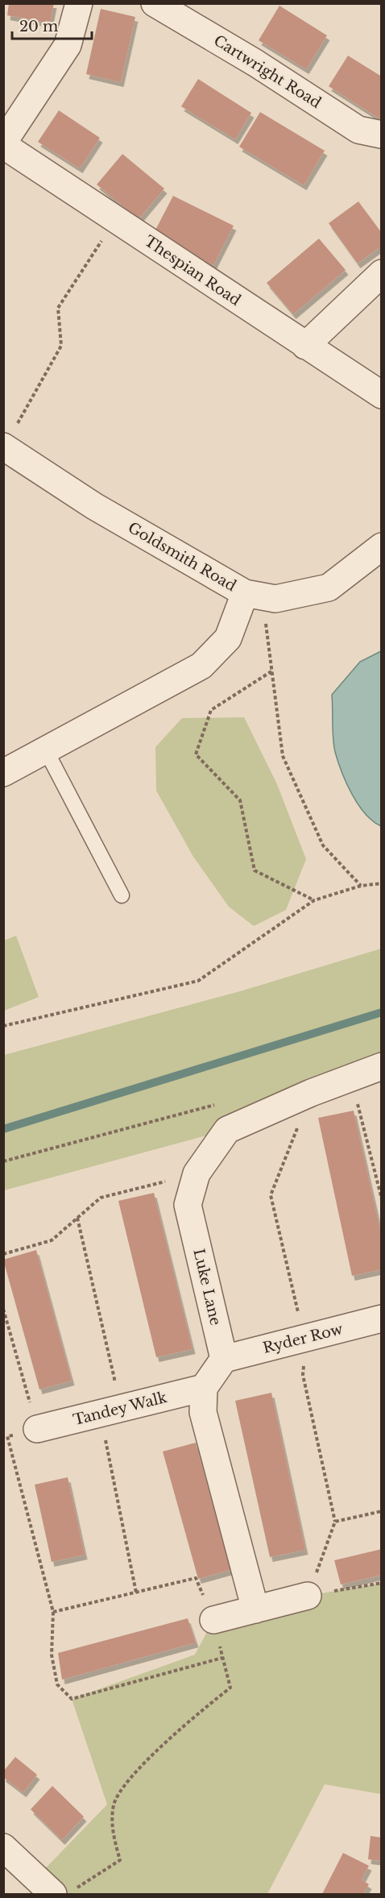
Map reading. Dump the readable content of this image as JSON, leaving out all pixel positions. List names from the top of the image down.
{
  "streets": {
    "street": [
      "Cartwright Road",
      "Thespian Road",
      "Goldsmith Road",
      "Luke Lane",
      "Ryder Row",
      "Tandey Walk"
    ]
  },
  "crossings": [
    ["Luke Lane", "Ryder Row"]
  ],
  "scale_bar": "20 m"
}
